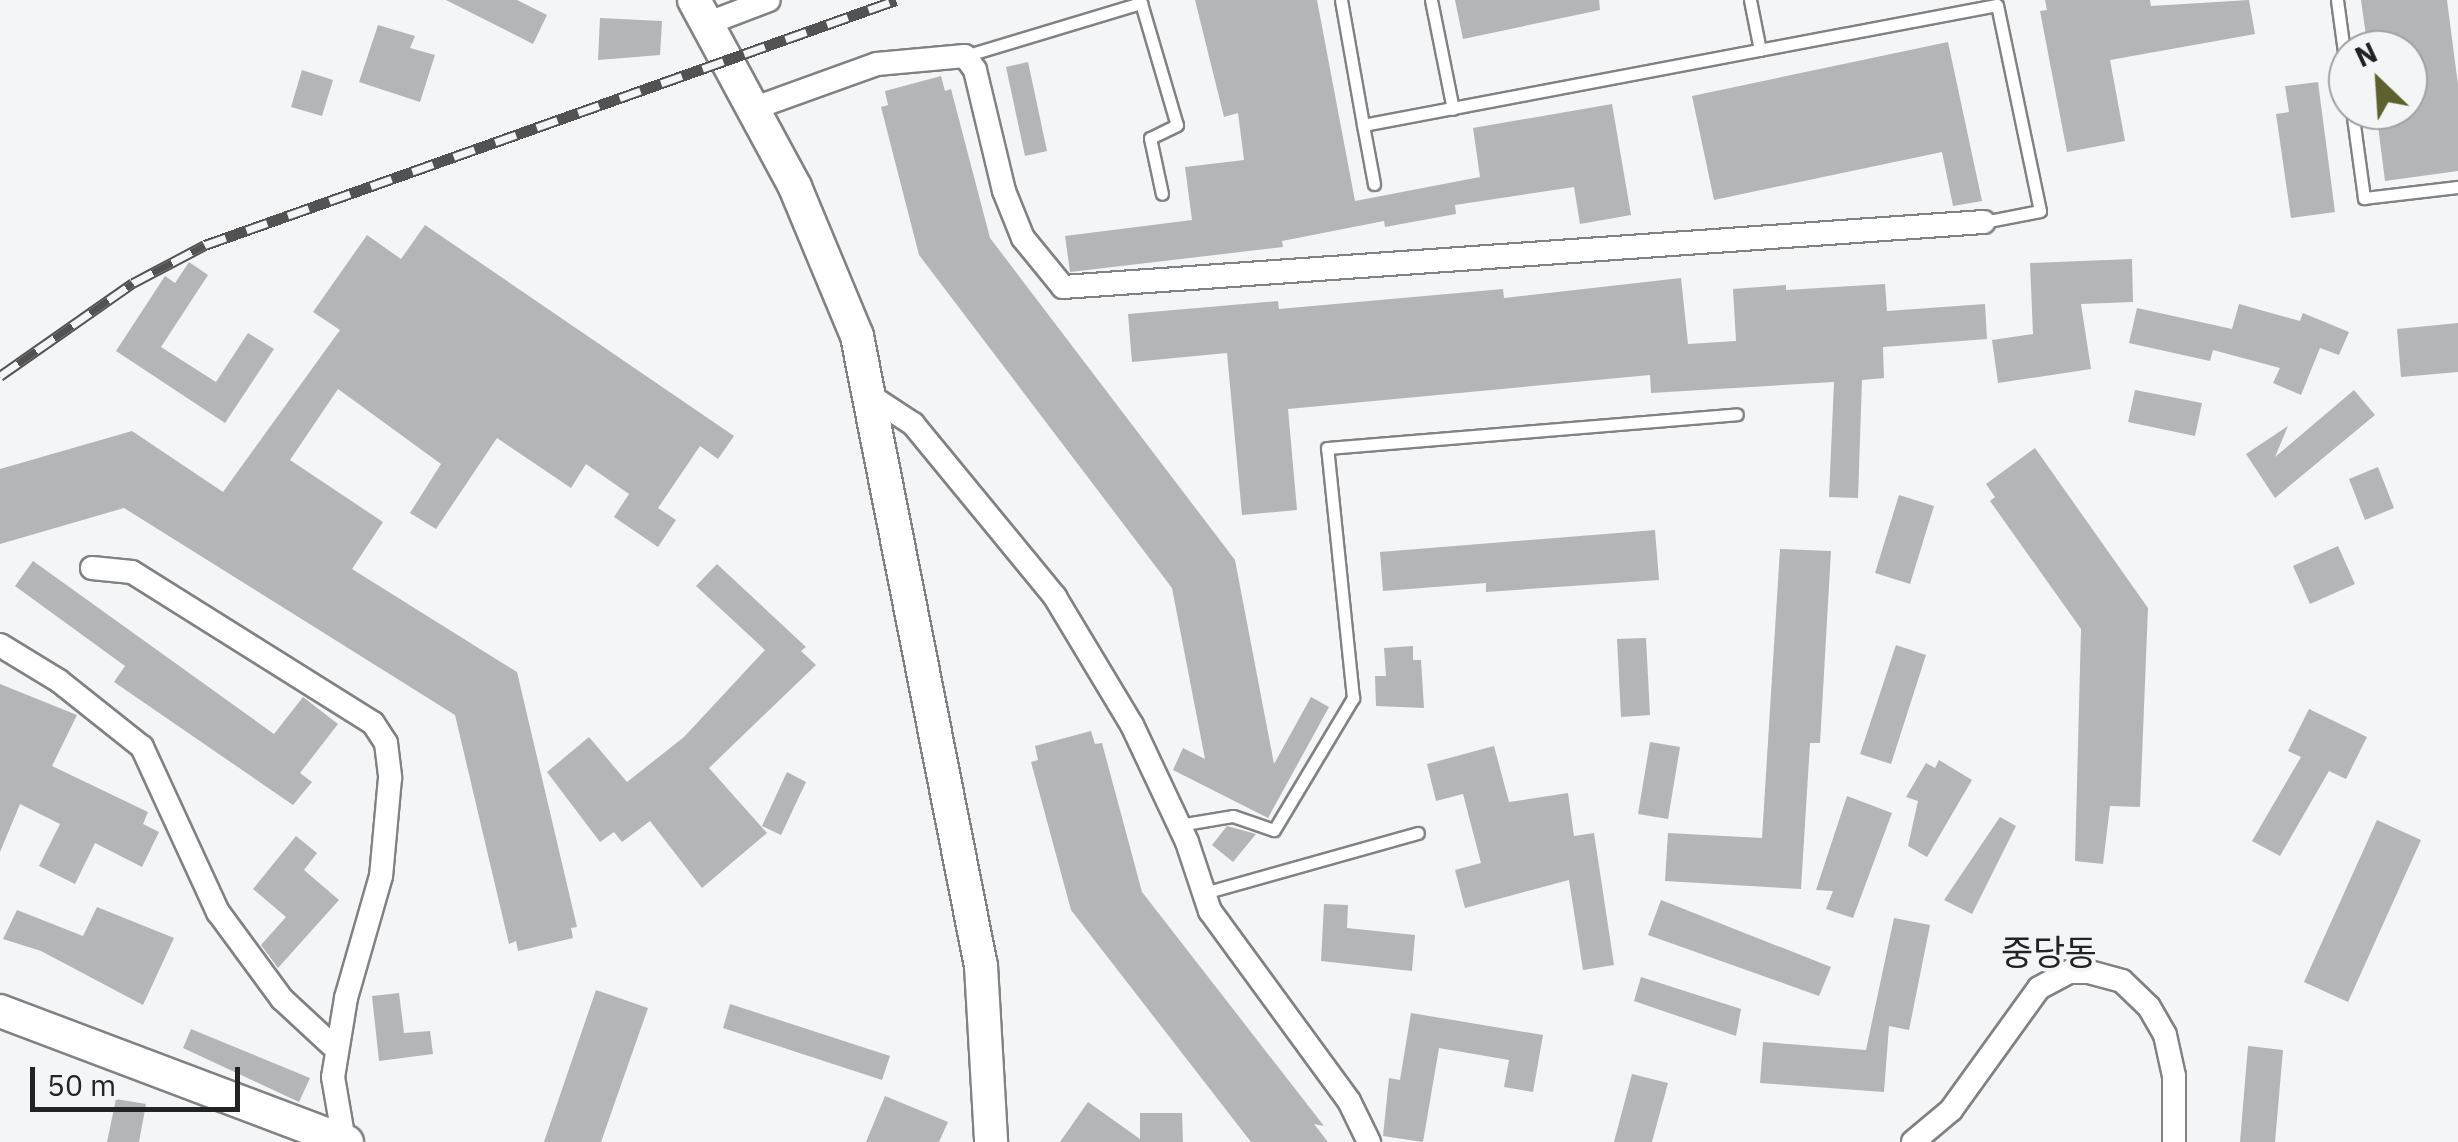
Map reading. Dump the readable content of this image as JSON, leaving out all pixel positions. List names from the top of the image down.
{
  "districts": ["중당동"],
  "scale_bar": "50 m",
  "north": "top left"
}
